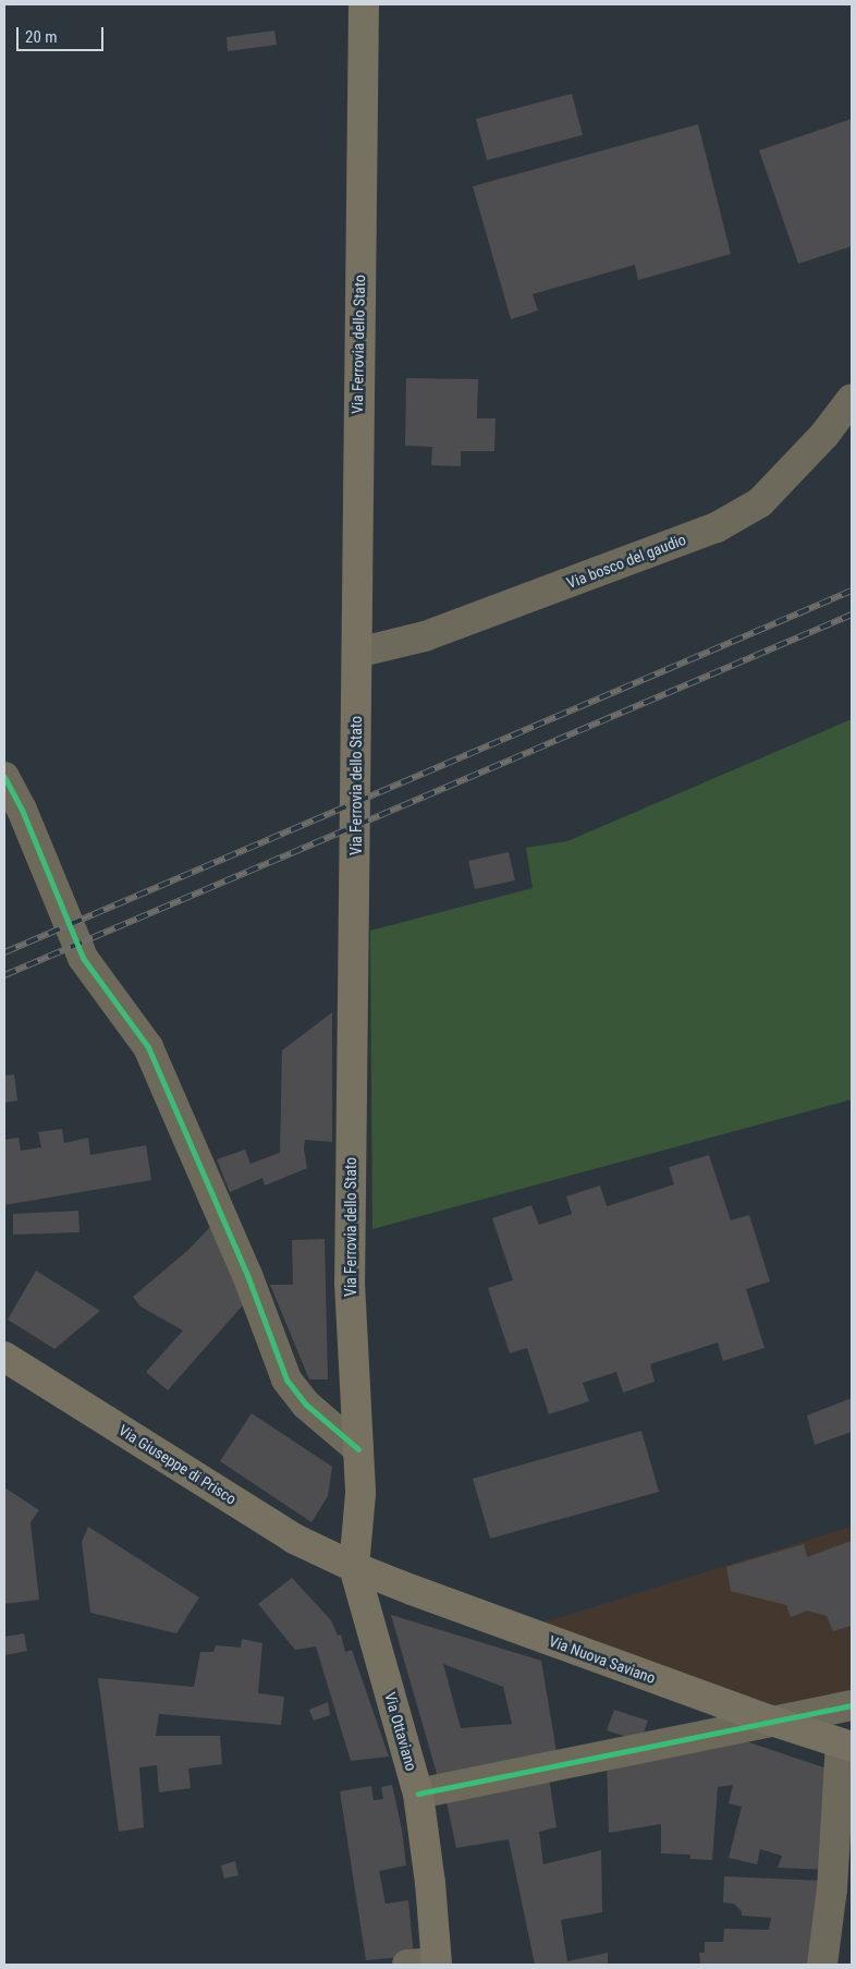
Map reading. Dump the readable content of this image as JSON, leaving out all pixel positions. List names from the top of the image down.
{
  "streets": {
    "main road": [
      "Via Ferrovia dello Stato",
      "Via Giuseppe di Prisco",
      "Via Nuova Saviano",
      "Via Ottaviano"
    ],
    "street": ["Via bosco del gaudio"]
  },
  "crossings": [
    ["Via Ferrovia dello Stato", "Via bosco del gaudio"],
    ["Via Ferrovia dello Stato", "Via Giuseppe di Prisco"],
    ["Via Ferrovia dello Stato", "Via Nuova Saviano"],
    ["Via Ferrovia dello Stato", "Via Ottaviano"],
    ["Via Giuseppe di Prisco", "Via Nuova Saviano"],
    ["Via Giuseppe di Prisco", "Via Ottaviano"],
    ["Via Nuova Saviano", "Via Ottaviano"]
  ],
  "scale_bar": "20 m"
}
